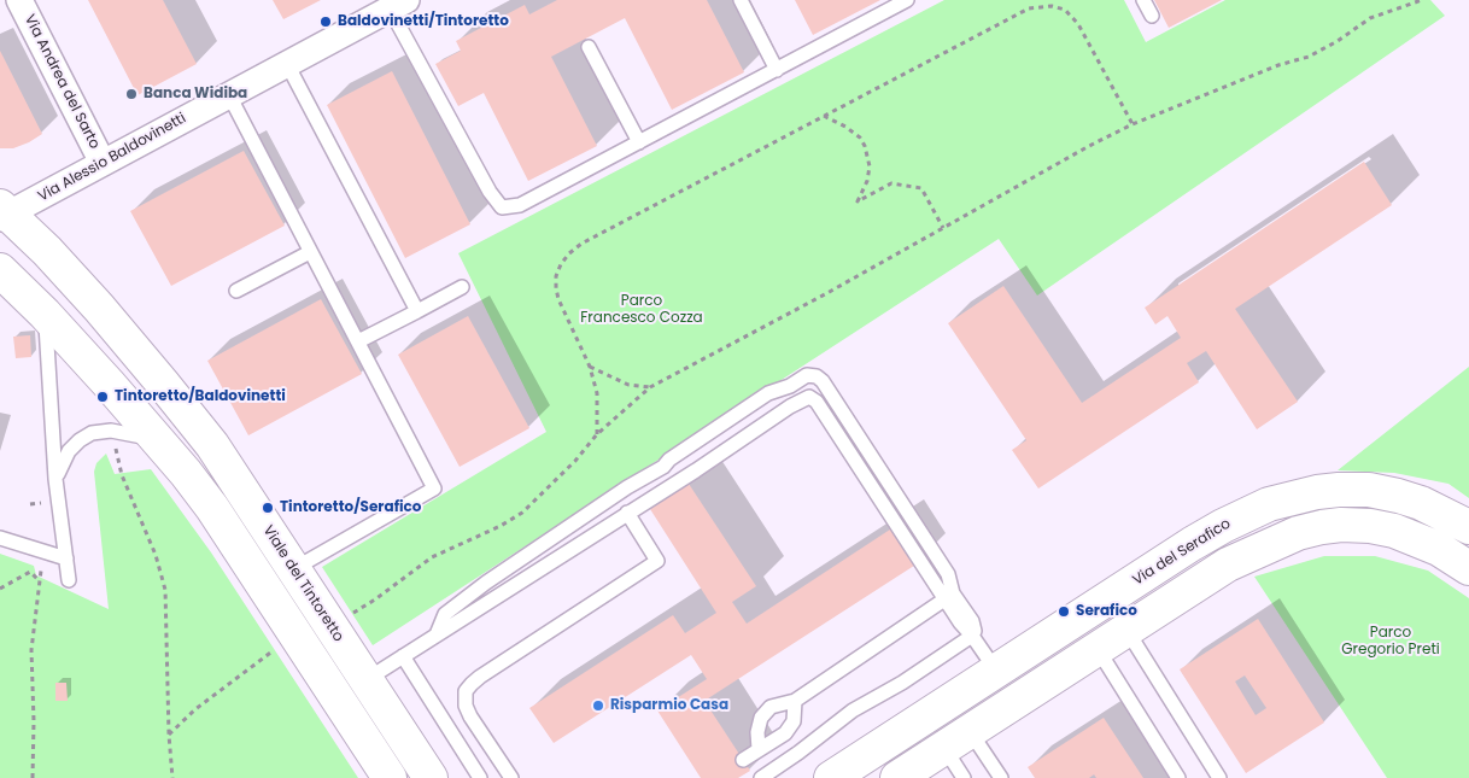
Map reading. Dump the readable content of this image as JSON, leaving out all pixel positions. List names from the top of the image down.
{
  "streets": {
    "street": [
      "Via Andrea del Sarto",
      "Via Alessio Baldovinetti",
      "Via del Serafico",
      "Viale del Tintoretto"
    ]
  },
  "crossings": [
    ["Via Andrea del Sarto", "Via Alessio Baldovinetti"],
    ["Via Alessio Baldovinetti", "Viale del Tintoretto"]
  ],
  "parks": ["Parco Francesco Cozza", "Parco Gregorio Preti"],
  "places": [
    "Baldovinetti/Tintoretto",
    "Banca Widiba",
    "Tintoretto/Baldovinetti",
    "Tintoretto/Serafico",
    "Serafico",
    "Risparmio Casa"
  ]
}
